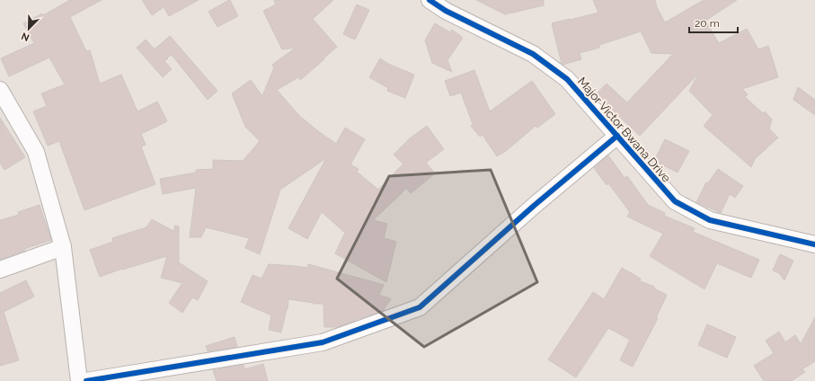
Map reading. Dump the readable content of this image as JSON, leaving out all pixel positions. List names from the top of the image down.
{
  "streets": {
    "street": ["Major Victor Bwana Drive"]
  },
  "scale_bar": "20 m",
  "north": "bottom left"
}
